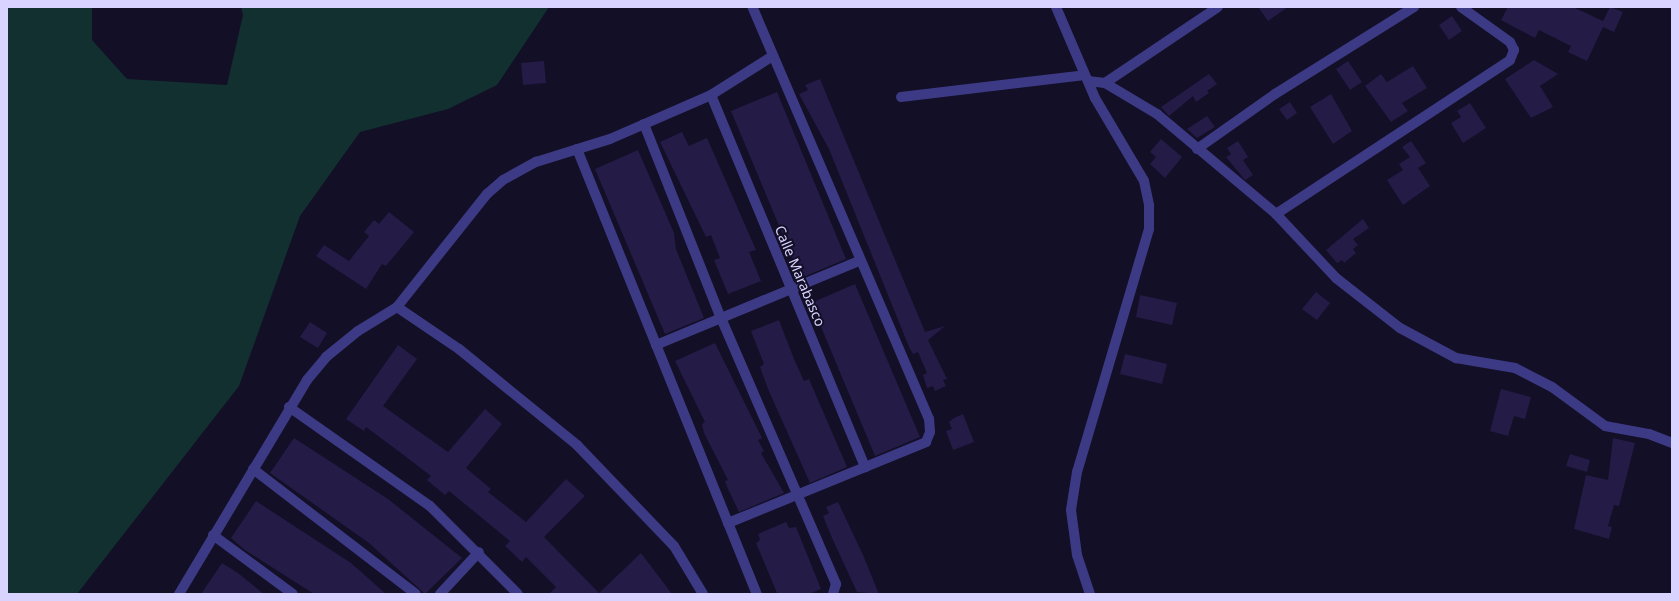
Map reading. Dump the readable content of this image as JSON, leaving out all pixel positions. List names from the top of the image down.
{
  "streets": {
    "street": ["Calle Marabasco"]
  }
}
